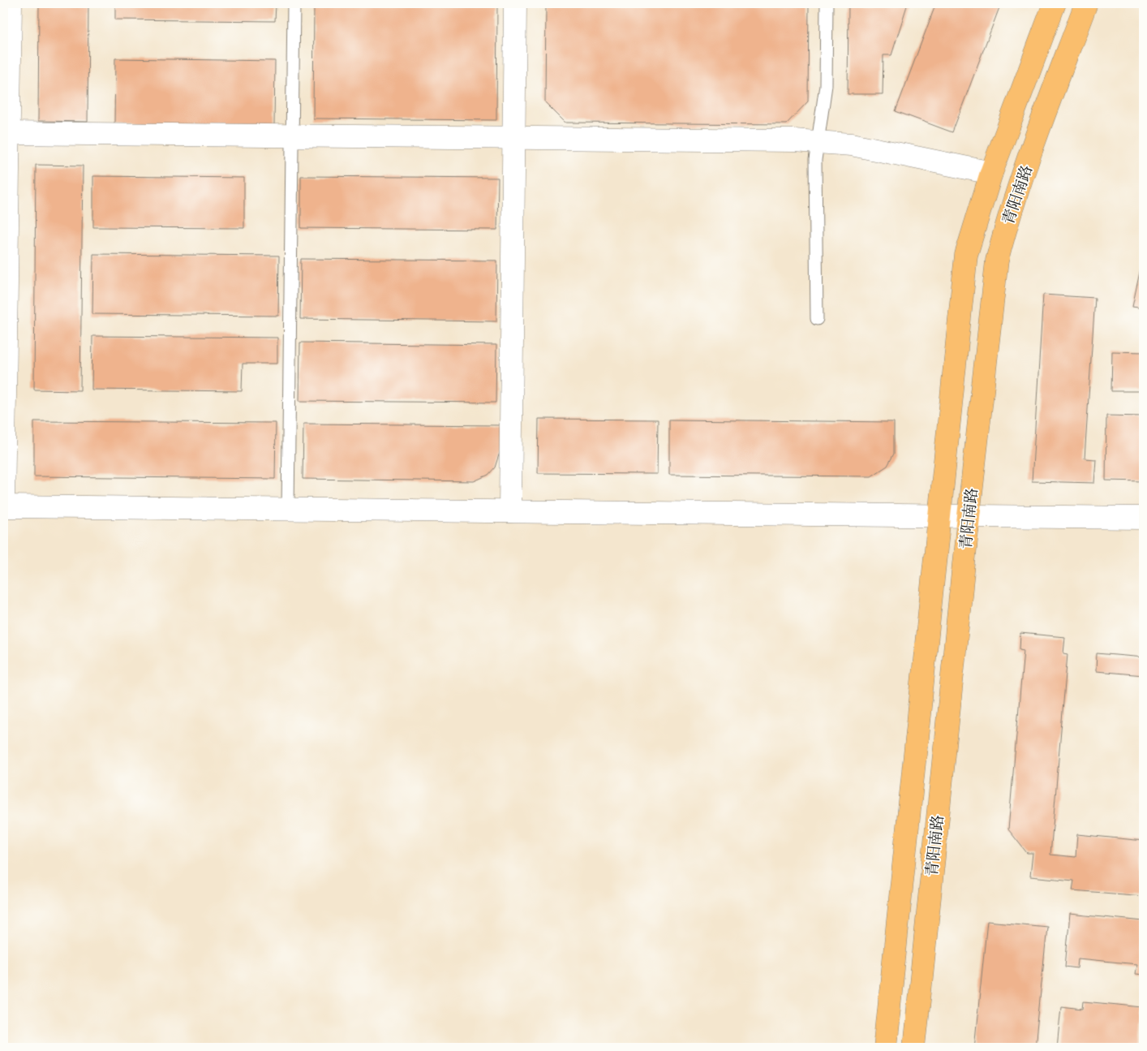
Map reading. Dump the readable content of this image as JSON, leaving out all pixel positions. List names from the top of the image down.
{
  "streets": {
    "main road": ["青阳南路"]
  }
}
